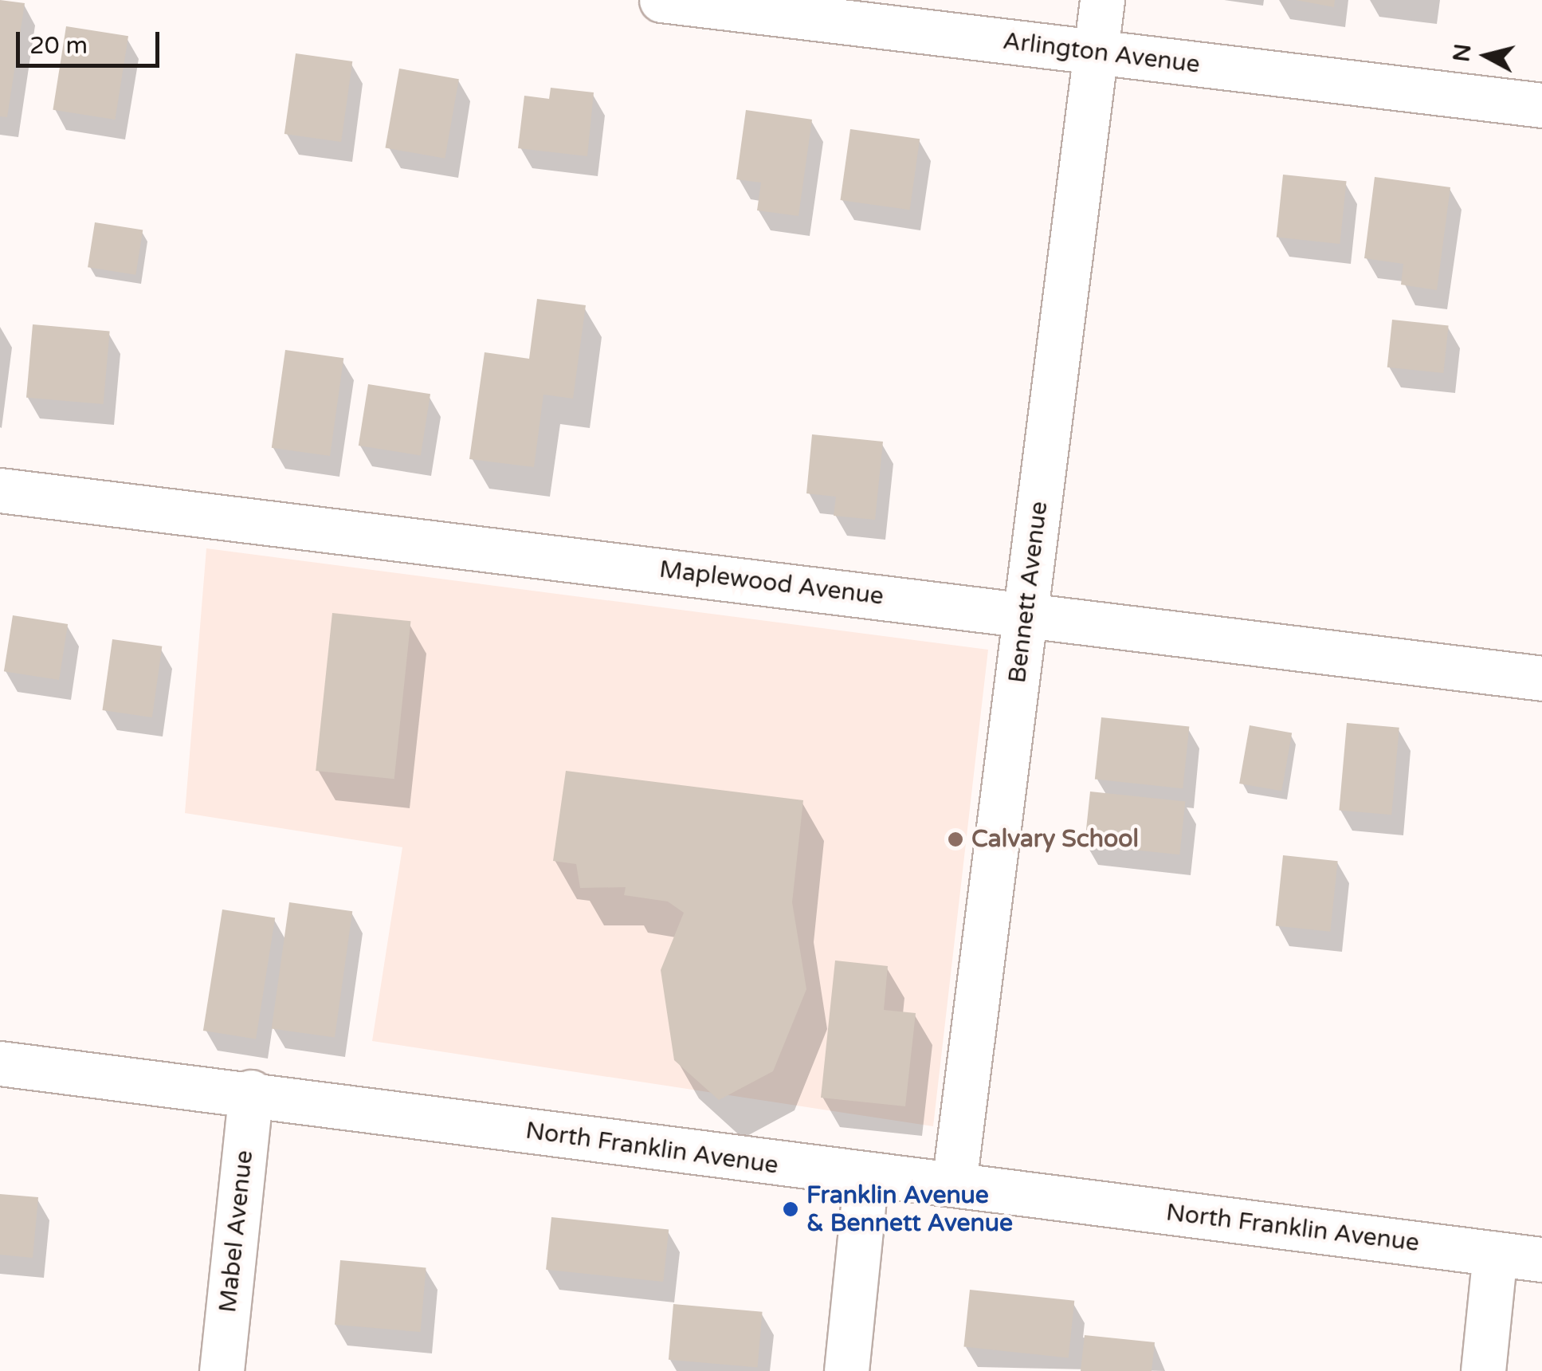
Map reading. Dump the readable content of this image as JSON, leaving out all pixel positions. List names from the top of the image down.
{
  "streets": {
    "street": [
      "Arlington Avenue",
      "Maplewood Avenue",
      "Bennett Avenue",
      "North Franklin Avenue",
      "Mabel Avenue"
    ]
  },
  "crossings": [
    ["Arlington Avenue", "Bennett Avenue"],
    ["Maplewood Avenue", "Bennett Avenue"],
    ["Bennett Avenue", "North Franklin Avenue"],
    ["North Franklin Avenue", "Mabel Avenue"]
  ],
  "places": ["Calvary School", "Franklin Avenue & Bennett Avenue"],
  "scale_bar": "20 m",
  "north": "left"
}
